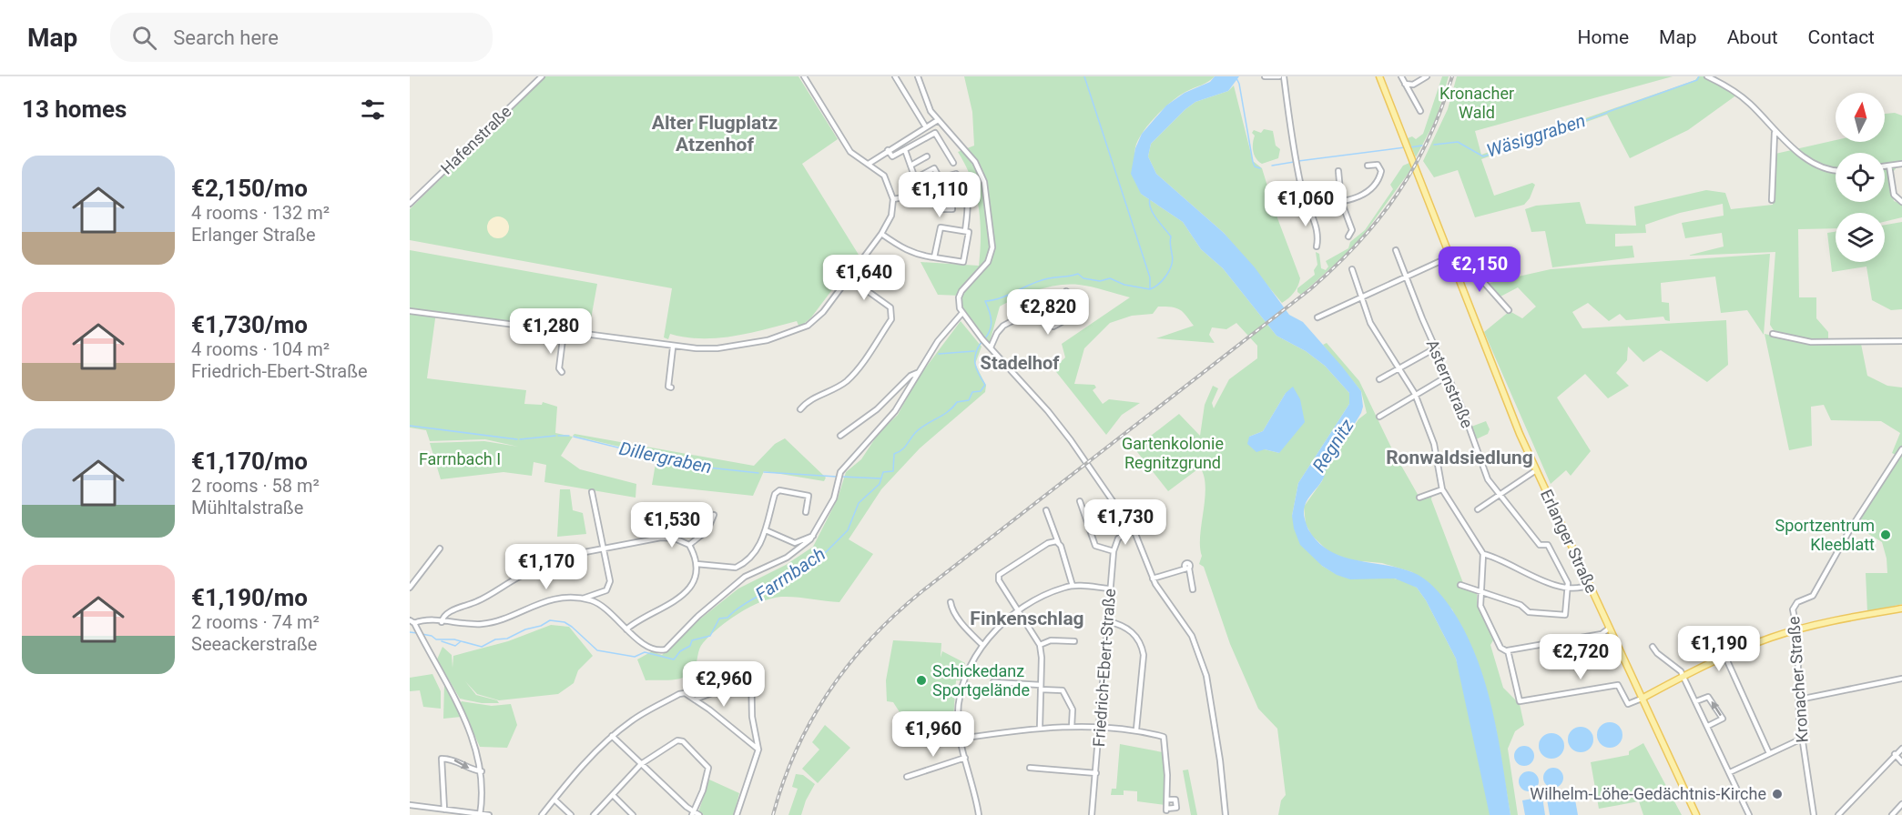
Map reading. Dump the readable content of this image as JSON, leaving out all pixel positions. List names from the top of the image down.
{
  "streets": {
    "main road": ["Erlanger Straße"],
    "street": [
      "Hafenstraße",
      "Asternstraße",
      "Friedrich-Ebert-Straße",
      "Kronacher Straße"
    ]
  },
  "districts": [
    "Alter Flugplatz Atzenhof",
    "Stadelhof",
    "Ronwaldsiedlung",
    "Finkenschlag"
  ],
  "water": [
    "Wäsiggraben",
    "Regnitz",
    "Dillergraben",
    "Farrnbach"
  ],
  "parks": ["Kronacher Wald", "Gartenkolonie Regnitzgrund", "Farrnbach I"],
  "places": ["Sportzentrum Kleeblatt", "Schickedanz Sportgelände", "Wilhelm-Löhe-Gedächtnis-Kirche"],
  "north": "top",
  "page": {
    "header": "Map",
    "search": "Search here",
    "nav": [
      "Home",
      "Map",
      "About",
      "Contact"
    ],
    "heading": "13 homes",
    "list": [
      {
        "name": "€2,150/mo",
        "note": "4 rooms · 132 m² · Erlanger Straße"
      },
      {
        "name": "€1,730/mo",
        "note": "4 rooms · 104 m² · Friedrich-Ebert-Straße"
      },
      {
        "name": "€1,170/mo",
        "note": "2 rooms · 58 m² · Mühltalstraße"
      },
      {
        "name": "€1,190/mo",
        "note": "2 rooms · 74 m² · Seeackerstraße"
      }
    ],
    "price": [
      "€1,110",
      "€1,060",
      "€2,150",
      "€1,640",
      "€2,820",
      "€1,280",
      "€1,730",
      "€1,530",
      "€1,170",
      "€1,190",
      "€2,720",
      "€2,960",
      "€1,960"
    ]
  }
}
